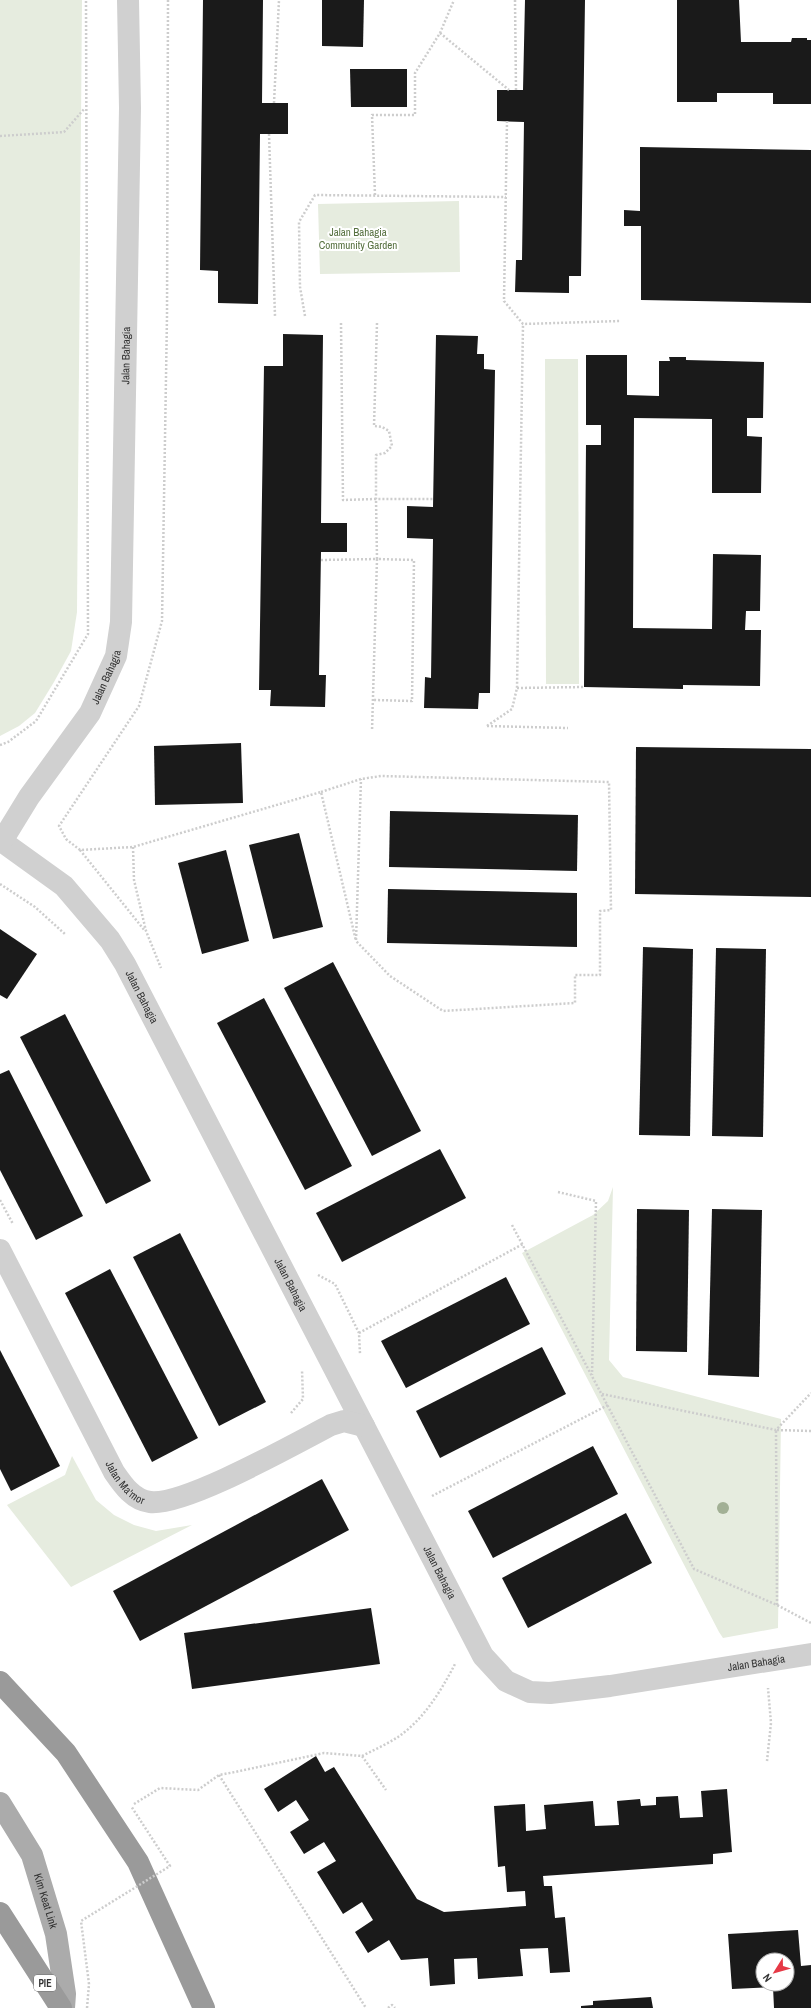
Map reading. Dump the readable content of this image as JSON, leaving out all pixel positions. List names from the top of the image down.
{
  "streets": {
    "highway": ["PIE"],
    "main road": ["Kim Keat Link"],
    "street": ["Jalan Bahagia", "Jalan Ma'mor"]
  },
  "crossings": [
    ["Jalan Bahagia", "Jalan Ma'mor"],
    ["Kim Keat Link", "PIE"]
  ],
  "parks": ["Jalan Bahagia Community Garden"],
  "north": "bottom left"
}
